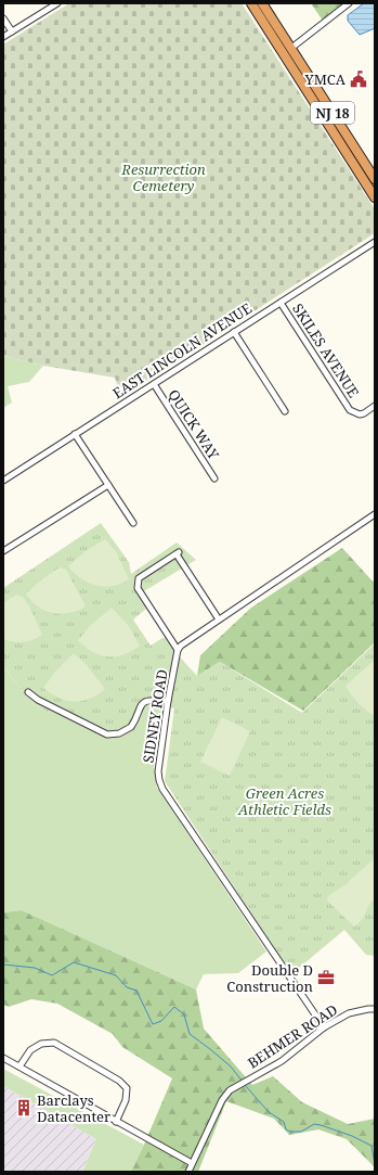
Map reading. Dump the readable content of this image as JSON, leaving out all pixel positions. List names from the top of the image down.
{
  "streets": {
    "highway": ["NJ 18"],
    "street": [
      "EAST LINCOLN AVENUE",
      "SKILES AVENUE",
      "QUICK WAY",
      "SIDNEY ROAD",
      "BEHMER ROAD"
    ]
  },
  "crossings": [
    ["EAST LINCOLN AVENUE", "SKILES AVENUE"],
    ["EAST LINCOLN AVENUE", "QUICK WAY"],
    ["SIDNEY ROAD", "BEHMER ROAD"]
  ],
  "parks": ["Resurrection Cemetery", "Green Acres Athletic Fields"],
  "places": {
    "public building": ["YMCA"],
    "office": ["Double D Construction"],
    "building": ["Barclays Datacenter"]
  }
}
